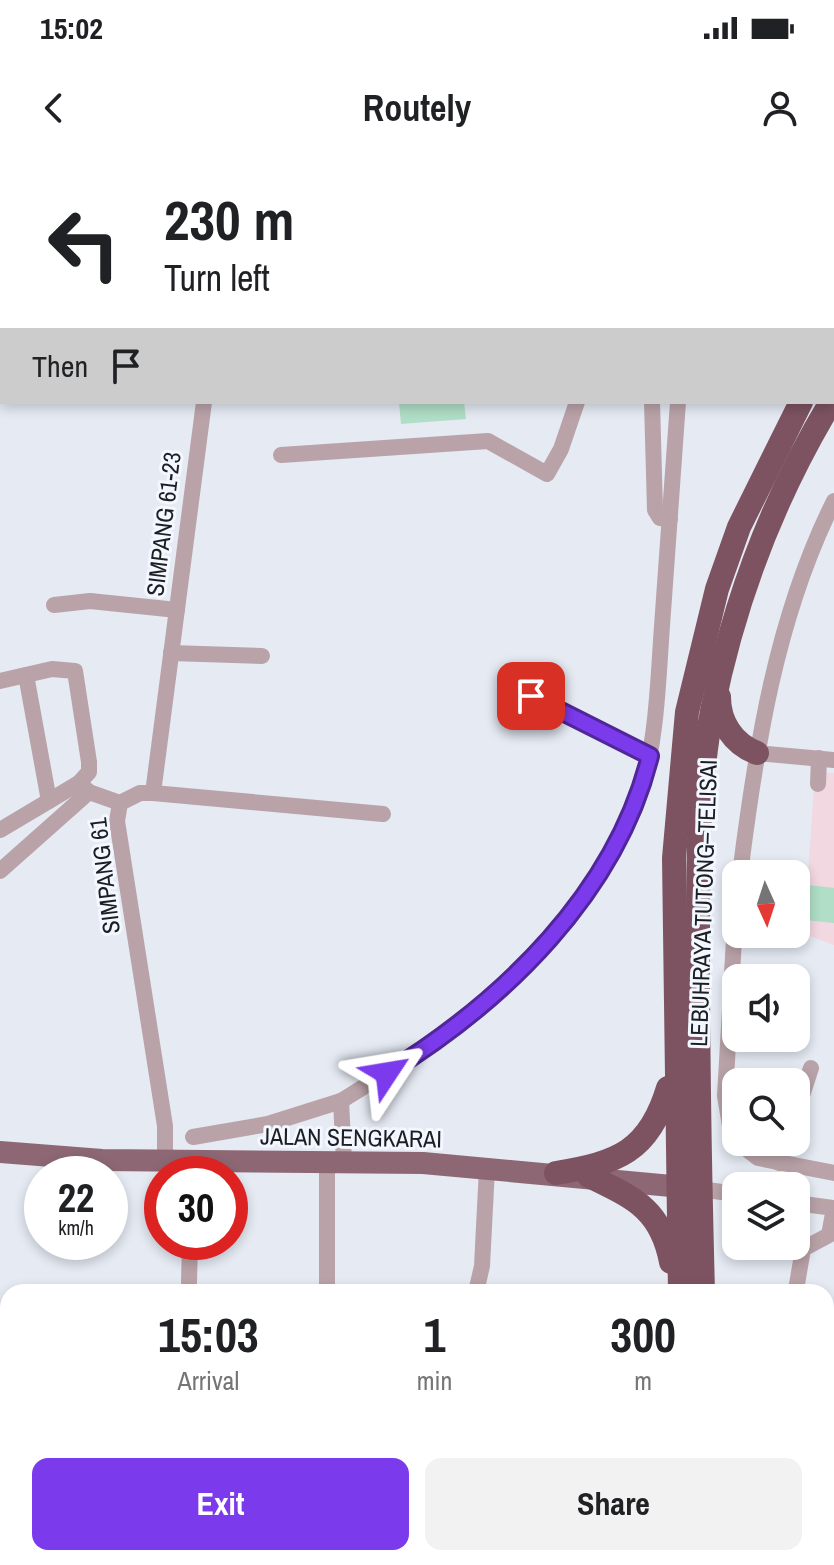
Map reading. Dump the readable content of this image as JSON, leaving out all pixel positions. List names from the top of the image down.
{
  "streets": {
    "highway": ["LEBUHRAYA TUTONG–TELISAI"],
    "main road": ["JALAN SENGKARAI"],
    "street": ["SIMPANG 61-23", "SIMPANG 61"]
  },
  "crossings": [
    ["SIMPANG 61-23", "SIMPANG 61"],
    ["LEBUHRAYA TUTONG–TELISAI", "JALAN SENGKARAI"]
  ],
  "north": "bottom",
  "page": {
    "status": "15:02",
    "header": "Routely",
    "turn": ["230 m", "Turn left"],
    "then": "Then",
    "speed": "22 km/h",
    "limit": "30",
    "eta": [
      "15:03",
      "Arrival",
      "1",
      "min",
      "300",
      "m"
    ],
    "buttons": ["Exit", "Share"]
  }
}
